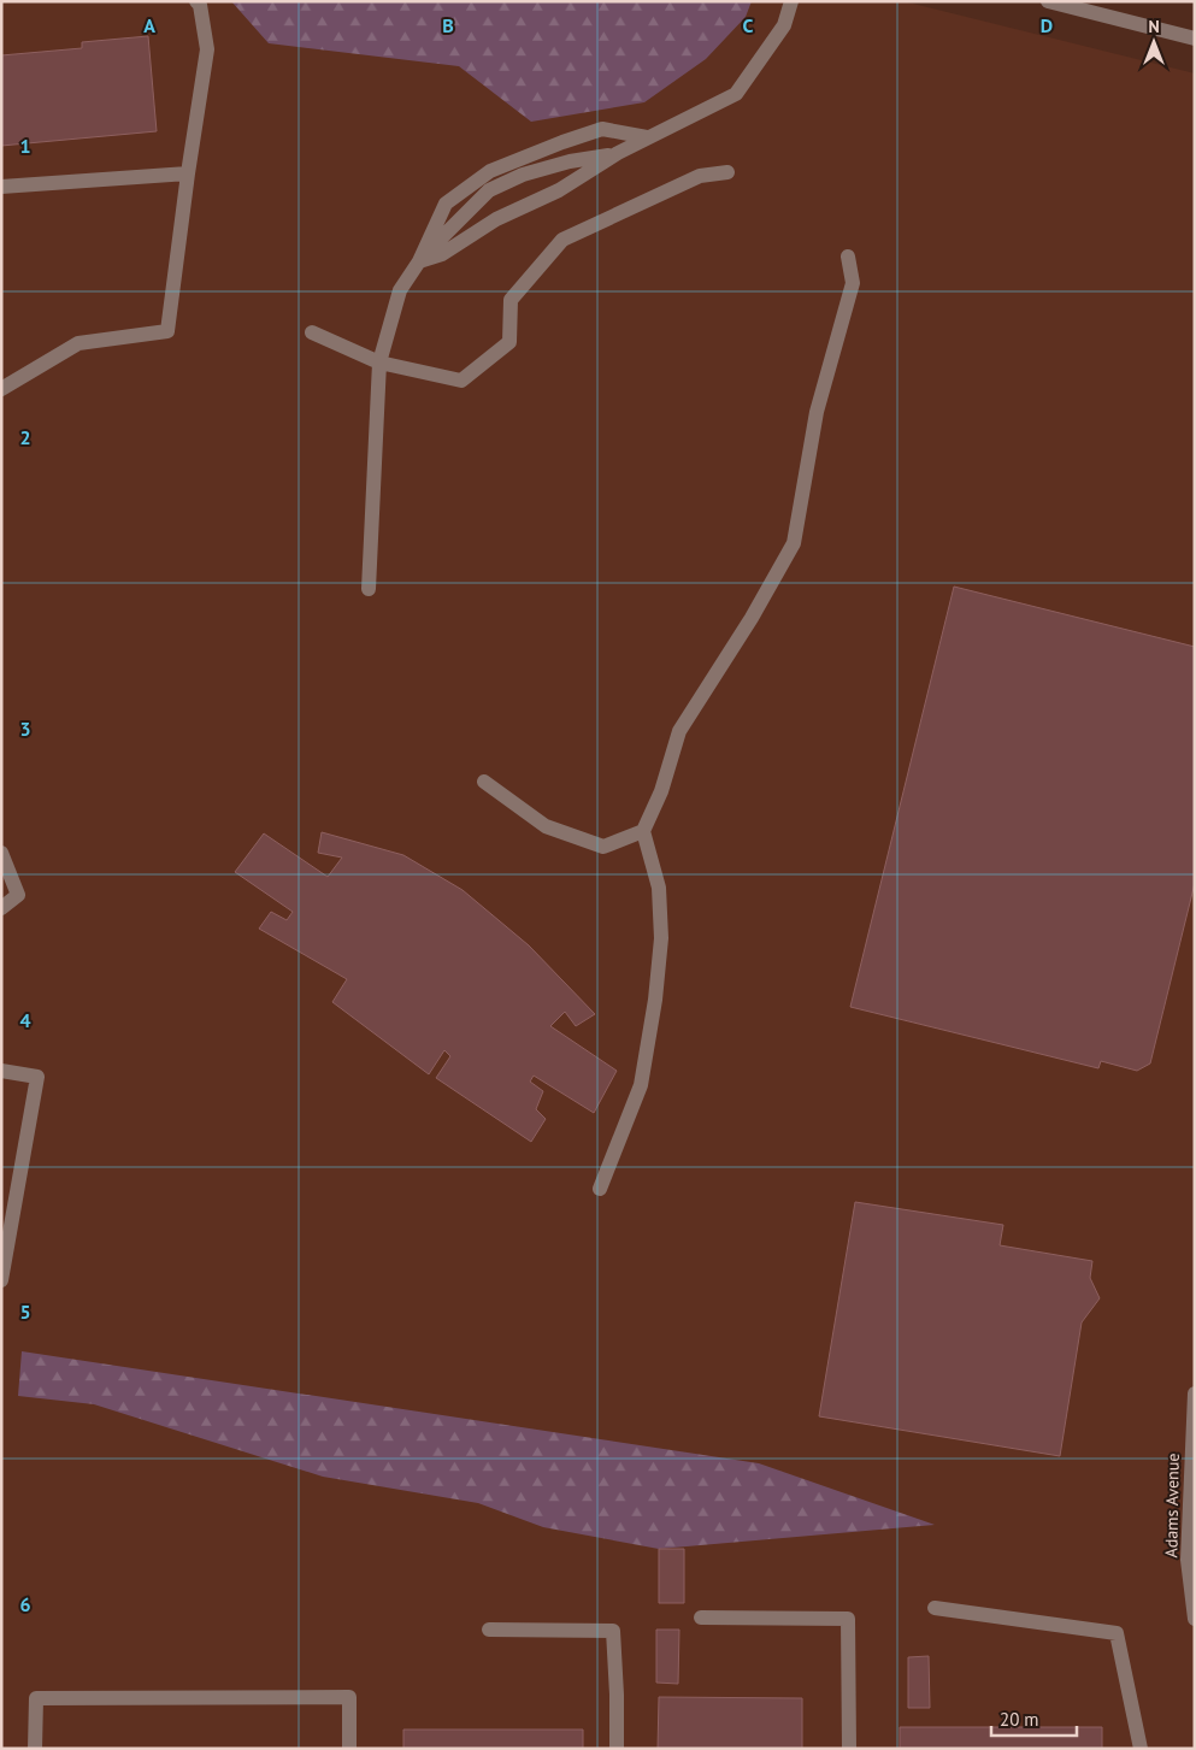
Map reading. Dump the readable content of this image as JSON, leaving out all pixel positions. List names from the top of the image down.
{
  "streets": {
    "street": ["Adams Avenue"]
  },
  "scale_bar": "20 m",
  "north": "top",
  "grid": {
    "columns": [
      "A",
      "B",
      "C",
      "D"
    ],
    "rows": [
      "1",
      "2",
      "3",
      "4",
      "5",
      "6"
    ]
  }
}
